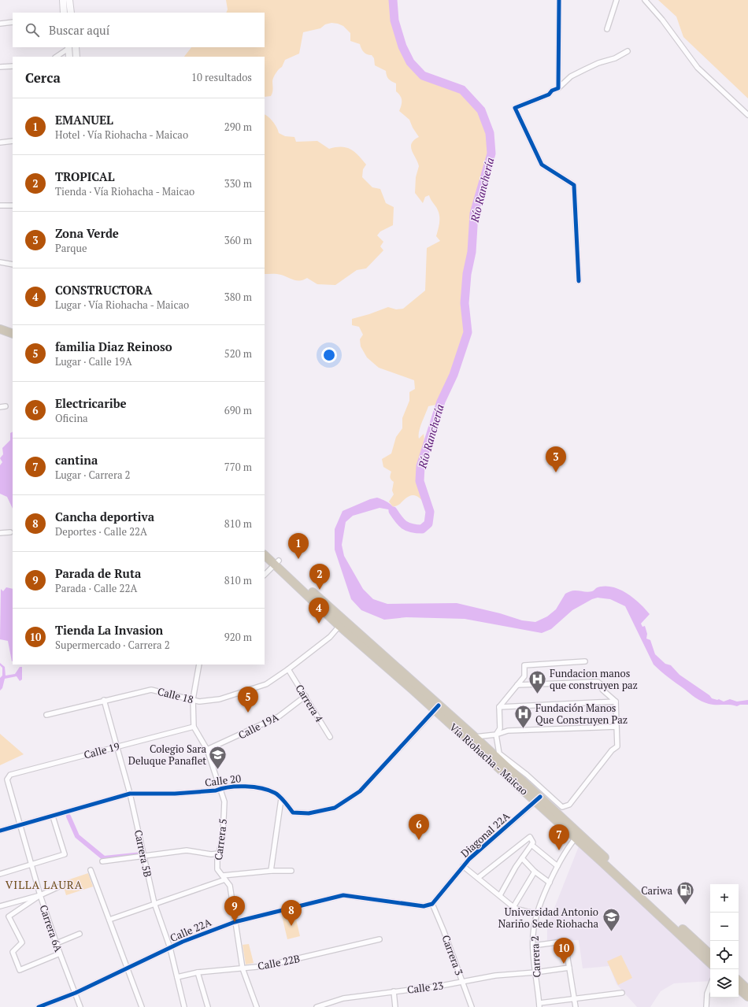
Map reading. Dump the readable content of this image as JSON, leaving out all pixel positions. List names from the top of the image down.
{
  "streets": {
    "highway": ["Vía Riohacha - Maicao"],
    "street": [
      "Calle 18",
      "Carrera 4",
      "Calle 19A",
      "Calle 19",
      "Calle 20",
      "Diagonal 22A",
      "Carrera 5",
      "Carrera 5B",
      "Carrera 6A",
      "Calle 22A",
      "Carrera 3",
      "Carrera 2",
      "Calle 22B",
      "Calle 23"
    ]
  },
  "crossings": [
    ["Calle 18", "Carrera 4"],
    ["Calle 18", "Vía Riohacha - Maicao"],
    ["Calle 18", "Carrera 5"],
    ["Calle 18", "Carrera 5B"],
    ["Carrera 4", "Calle 19A"],
    ["Calle 19A", "Carrera 5"],
    ["Calle 19", "Carrera 5"],
    ["Calle 19", "Carrera 5B"],
    ["Calle 19", "Carrera 6A"],
    ["Vía Riohacha - Maicao", "Calle 20"],
    ["Vía Riohacha - Maicao", "Diagonal 22A"],
    ["Vía Riohacha - Maicao", "Carrera 2"],
    ["Calle 20", "Carrera 5"],
    ["Calle 20", "Carrera 5B"],
    ["Calle 20", "Carrera 6A"],
    ["Diagonal 22A", "Calle 22A"],
    ["Diagonal 22A", "Carrera 3"],
    ["Carrera 5", "Calle 22A"],
    ["Carrera 5", "Calle 22B"],
    ["Carrera 5B", "Calle 22A"],
    ["Carrera 5B", "Calle 22B"],
    ["Carrera 6A", "Calle 22A"],
    ["Calle 22A", "Carrera 3"],
    ["Carrera 3", "Calle 23"],
    ["Carrera 2", "Calle 23"]
  ],
  "districts": ["VILLA LAURA"],
  "water": ["Río Ranchería"],
  "places": {
    "hospital": ["Fundacion manos que construyen paz", "Fundación Manos Que Construyen Paz"],
    "school or university": ["Colegio Sara Deluque Panaflet", "Universidad Antonio Nariño Sede Riohacha"],
    "fuel station": ["Cariwa"]
  },
  "page": {
    "search": "Buscar aquí",
    "heading": ["Cerca", "10 resultados"],
    "list": [
      {
        "mark": "1",
        "name": "EMANUEL",
        "note": "Hotel · Vía Riohacha - Maicao",
        "value": "290 m"
      },
      {
        "mark": "2",
        "name": "TROPICAL",
        "note": "Tienda · Vía Riohacha - Maicao",
        "value": "330 m"
      },
      {
        "mark": "3",
        "name": "Zona Verde",
        "note": "Parque",
        "value": "360 m"
      },
      {
        "mark": "4",
        "name": "CONSTRUCTORA",
        "note": "Lugar · Vía Riohacha - Maicao",
        "value": "380 m"
      },
      {
        "mark": "5",
        "name": "familia Diaz Reinoso",
        "note": "Lugar · Calle 19A",
        "value": "520 m"
      },
      {
        "mark": "6",
        "name": "Electricaribe",
        "note": "Oficina",
        "value": "690 m"
      },
      {
        "mark": "7",
        "name": "cantina",
        "note": "Lugar · Carrera 2",
        "value": "770 m"
      },
      {
        "mark": "8",
        "name": "Cancha deportiva",
        "note": "Deportes · Calle 22A",
        "value": "810 m"
      },
      {
        "mark": "9",
        "name": "Parada de Ruta",
        "note": "Parada · Calle 22A",
        "value": "810 m"
      },
      {
        "mark": "10",
        "name": "Tienda La Invasion",
        "note": "Supermercado · Carrera 2",
        "value": "920 m"
      }
    ],
    "pins": [
      "3",
      "1",
      "2",
      "4",
      "5",
      "6",
      "7",
      "9",
      "8",
      "10"
    ],
    "map_buttons": ["+", "−"]
  }
}
